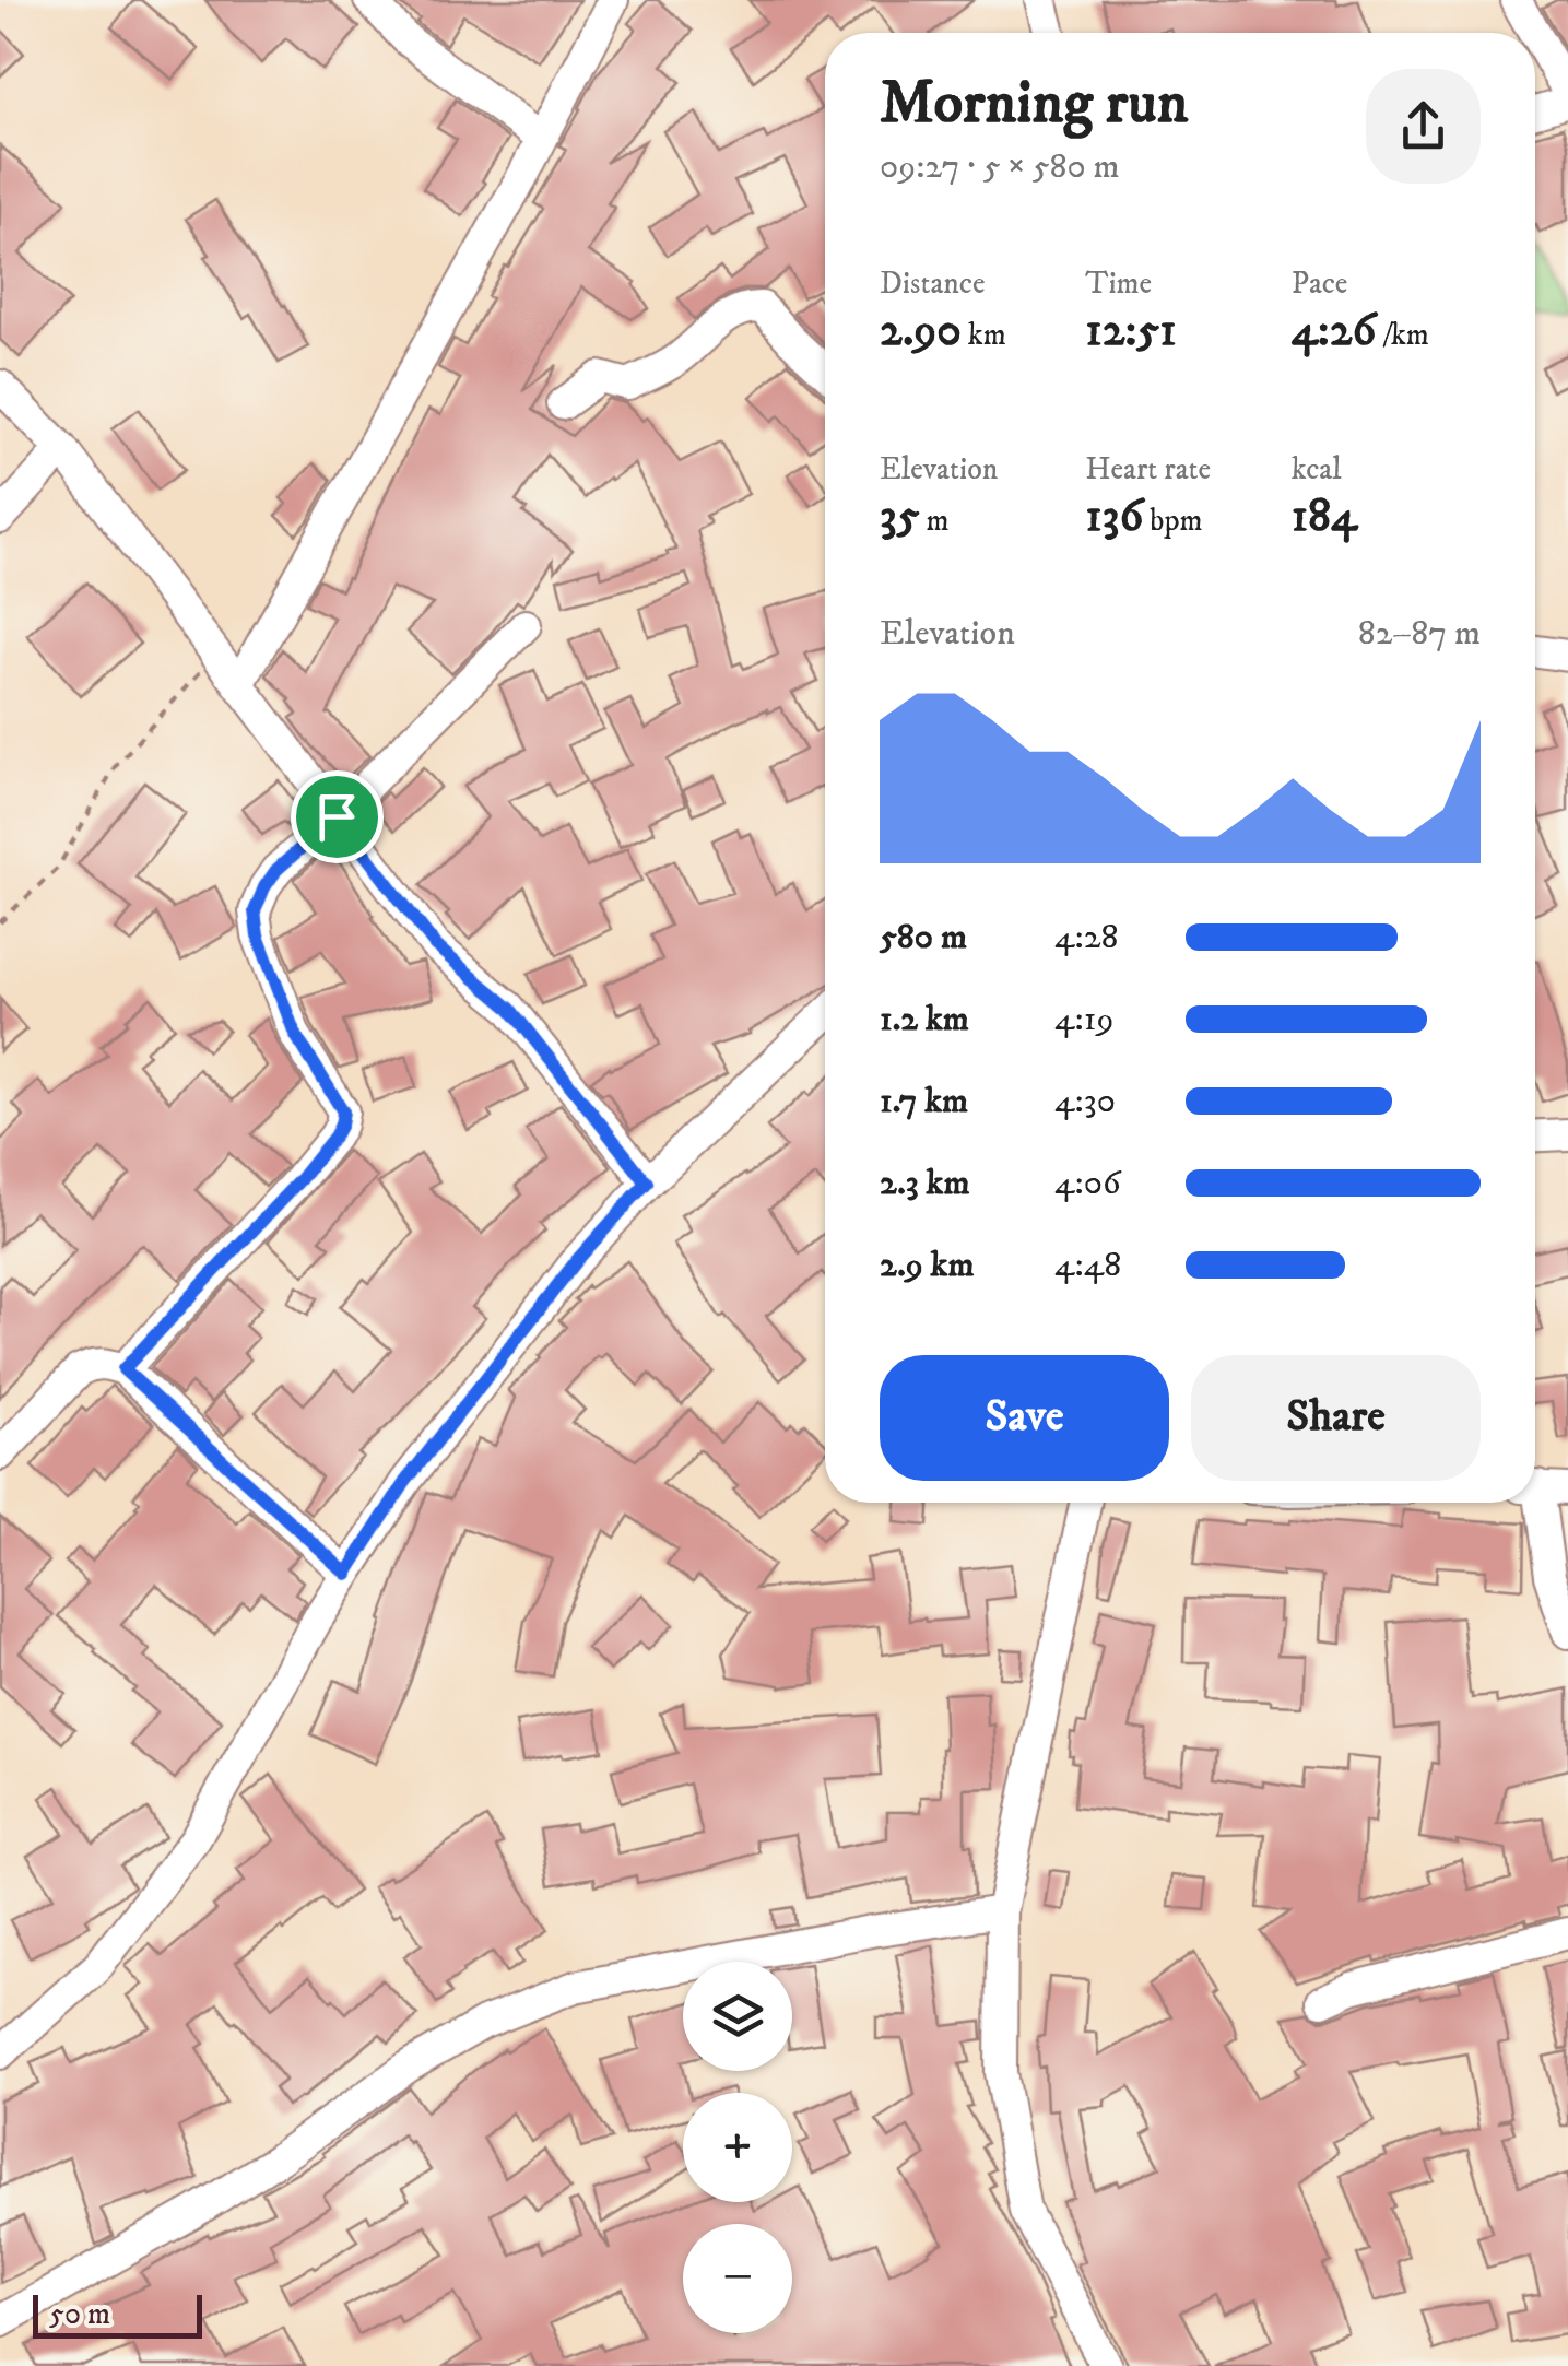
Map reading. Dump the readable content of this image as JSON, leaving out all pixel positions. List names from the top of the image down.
{
  "scale_bar": "50 m",
  "page": {
    "heading": ["Morning run", "09:27 · 5 × 580 m"],
    "stats": [
      ["Distance", "2.90 km"],
      ["Time", "12:51"],
      ["Pace", "4:26 /km"],
      ["Elevation", "35 m"],
      ["Heart rate", "136 bpm"],
      ["kcal", "184"]
    ],
    "chart": ["Elevation", "82–87 m"],
    "list": [
      {
        "name": "580 m",
        "note": "4:28"
      },
      {
        "name": "1.2 km",
        "note": "4:19"
      },
      {
        "name": "1.7 km",
        "note": "4:30"
      },
      {
        "name": "2.3 km",
        "note": "4:06"
      },
      {
        "name": "2.9 km",
        "note": "4:48"
      }
    ],
    "buttons": ["Save", "Share"],
    "map_buttons": ["+", "−"],
    "scale": "50 m"
  }
}
